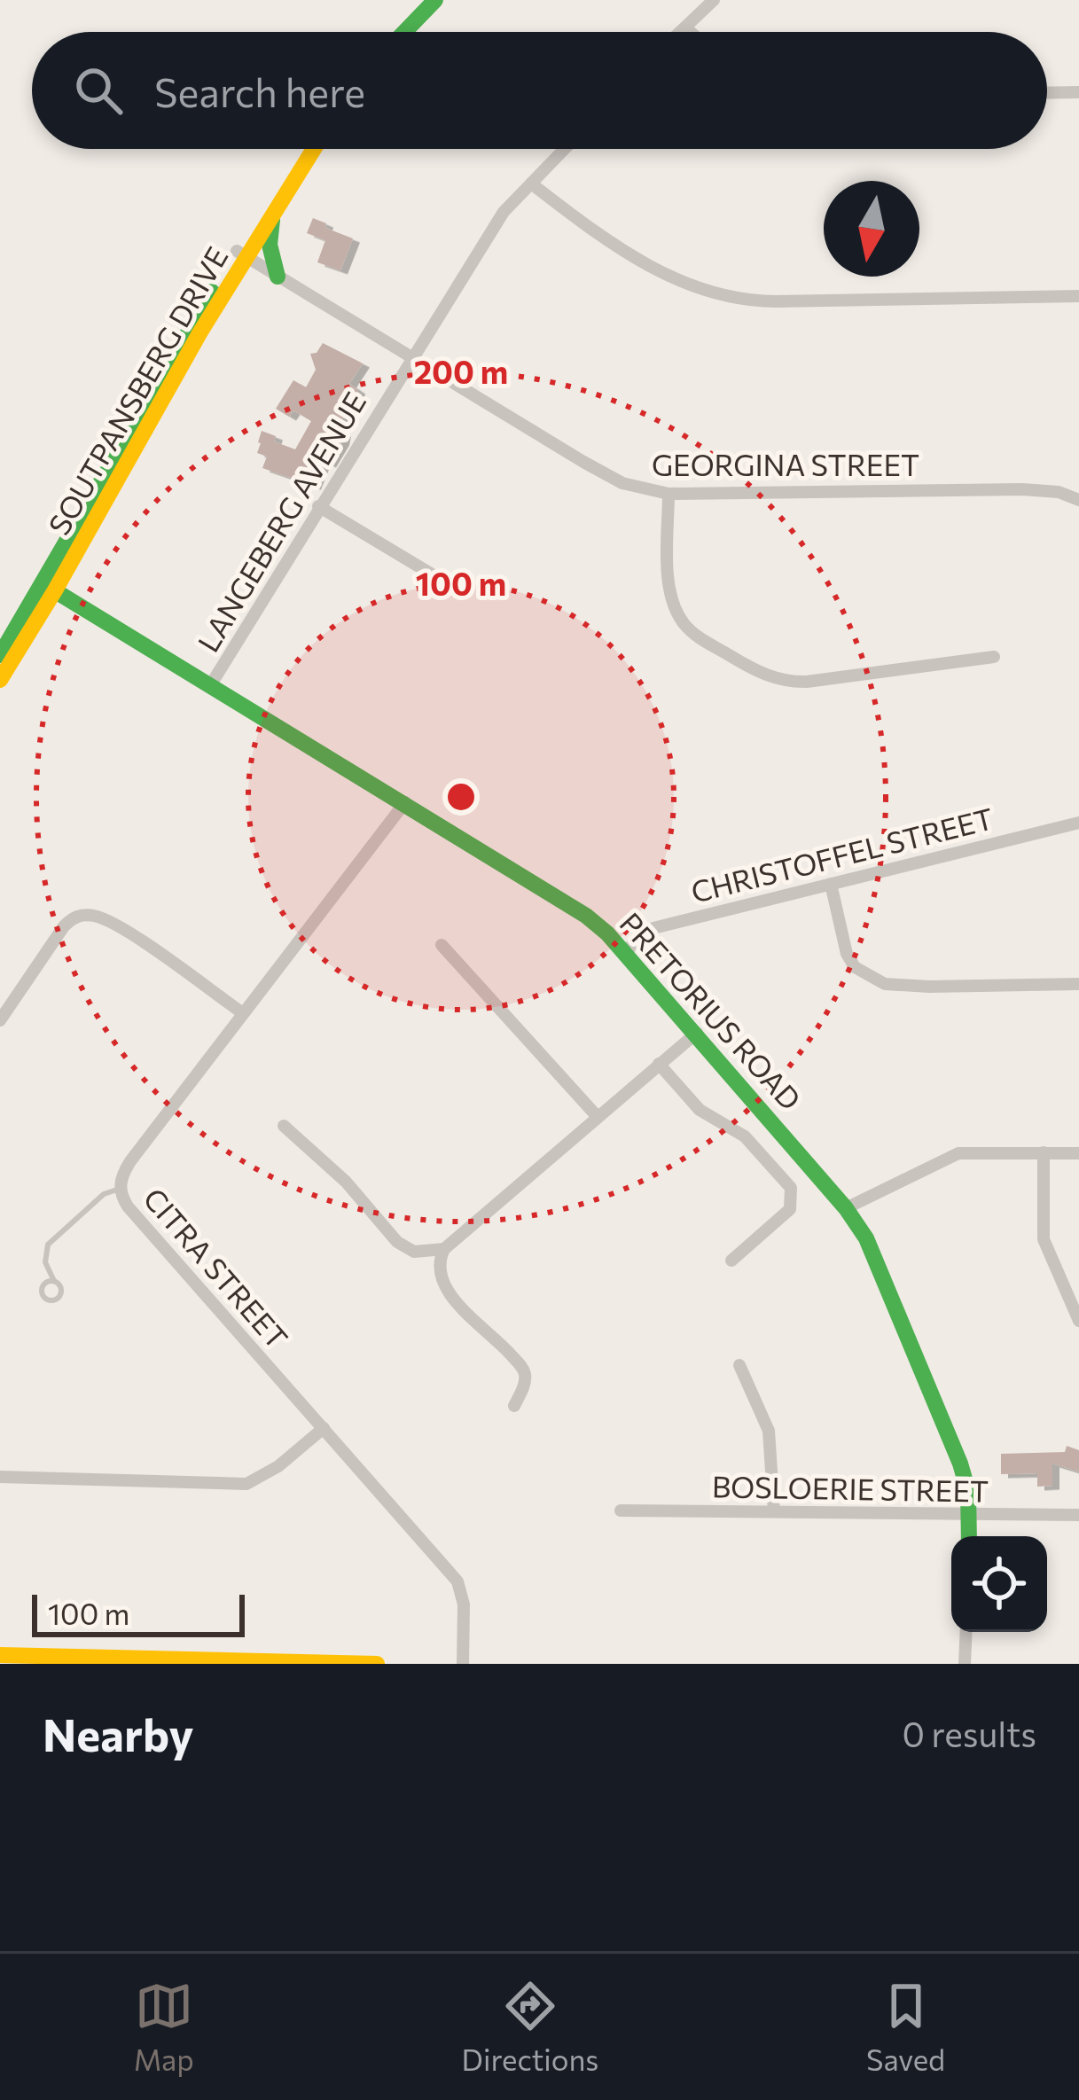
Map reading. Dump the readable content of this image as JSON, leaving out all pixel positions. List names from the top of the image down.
{
  "streets": {
    "street": [
      "SOUTPANSBERG DRIVE",
      "GEORGINA STREET",
      "LANGEBERG AVENUE",
      "CHRISTOFFEL STREET",
      "PRETORIUS ROAD",
      "CITRA STREET",
      "BOSLOERIE STREET"
    ]
  },
  "crossings": [
    ["SOUTPANSBERG DRIVE", "GEORGINA STREET"],
    ["SOUTPANSBERG DRIVE", "PRETORIUS ROAD"],
    ["GEORGINA STREET", "LANGEBERG AVENUE"],
    ["LANGEBERG AVENUE", "PRETORIUS ROAD"],
    ["CHRISTOFFEL STREET", "PRETORIUS ROAD"],
    ["PRETORIUS ROAD", "CITRA STREET"],
    ["PRETORIUS ROAD", "BOSLOERIE STREET"]
  ],
  "scale_bar": "100 m",
  "north": "bottom",
  "page": {
    "search": "Search here",
    "scale": "100 m",
    "heading": ["Nearby", "0 results"],
    "nav": ["Map", "Directions", "Saved"]
  },
  "rings": ["200 m", "100 m"]
}
